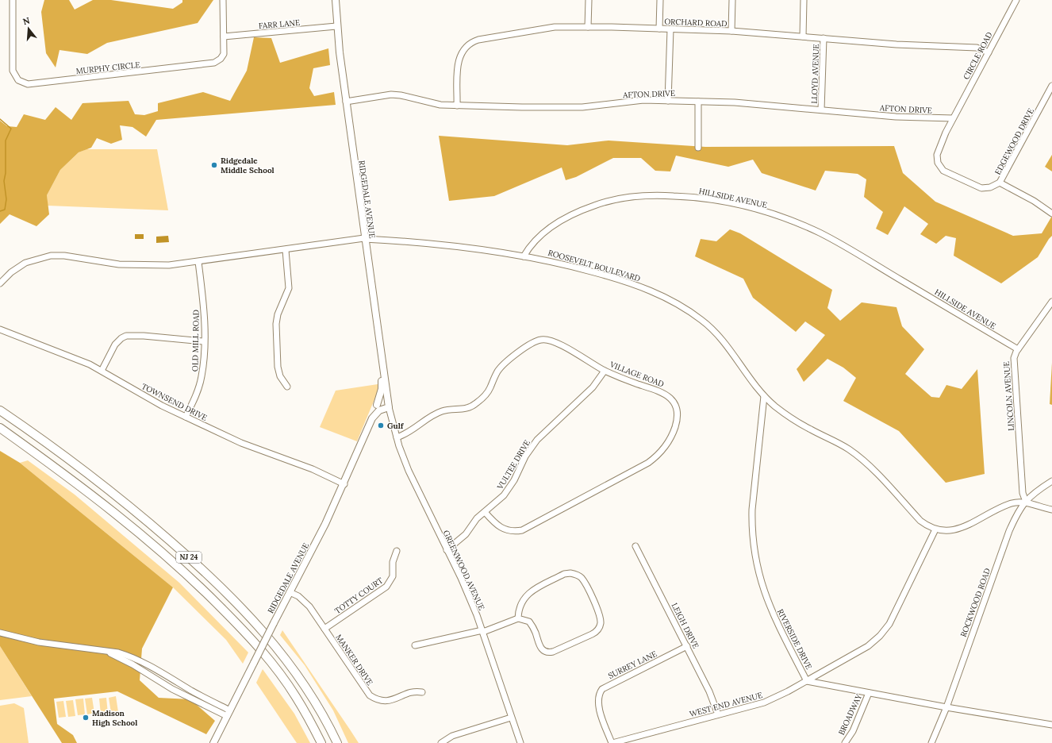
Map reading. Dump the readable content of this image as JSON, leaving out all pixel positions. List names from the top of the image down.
{
  "streets": {
    "highway": ["NJ 24"],
    "main road": ["RIDGEDALE AVENUE"],
    "street": [
      "ORCHARD ROAD",
      "FARR LANE",
      "CIRCLE ROAD",
      "MURPHY CIRCLE",
      "LLOYD AVENUE",
      "AFTON DRIVE",
      "EDGEWOOD DRIVE",
      "HILLSIDE AVENUE",
      "ROOSEVELT BOULEVARD",
      "OLD MILL ROAD",
      "VILLAGE ROAD",
      "LINCOLN AVENUE",
      "TOWNSEND DRIVE",
      "VULTEE DRIVE",
      "GREENWOOD AVENUE",
      "TOTTY COURT",
      "ROCKWOOD ROAD",
      "LEIGH DRIVE",
      "RIVERSIDE DRIVE",
      "MANKER DRIVE",
      "SURREY LANE",
      "WEST END AVENUE",
      "BROADWAY"
    ]
  },
  "crossings": [
    ["ORCHARD ROAD", "CIRCLE ROAD"],
    ["ORCHARD ROAD", "LLOYD AVENUE"],
    ["ORCHARD ROAD", "AFTON DRIVE"],
    ["FARR LANE", "MURPHY CIRCLE"],
    ["FARR LANE", "RIDGEDALE AVENUE"],
    ["CIRCLE ROAD", "AFTON DRIVE"],
    ["CIRCLE ROAD", "EDGEWOOD DRIVE"],
    ["LLOYD AVENUE", "AFTON DRIVE"],
    ["AFTON DRIVE", "EDGEWOOD DRIVE"],
    ["AFTON DRIVE", "RIDGEDALE AVENUE"],
    ["HILLSIDE AVENUE", "ROOSEVELT BOULEVARD"],
    ["HILLSIDE AVENUE", "LINCOLN AVENUE"],
    ["RIDGEDALE AVENUE", "ROOSEVELT BOULEVARD"],
    ["RIDGEDALE AVENUE", "TOWNSEND DRIVE"],
    ["RIDGEDALE AVENUE", "GREENWOOD AVENUE"],
    ["RIDGEDALE AVENUE", "MANKER DRIVE"],
    ["ROOSEVELT BOULEVARD", "LINCOLN AVENUE"],
    ["ROOSEVELT BOULEVARD", "ROCKWOOD ROAD"],
    ["ROOSEVELT BOULEVARD", "RIVERSIDE DRIVE"],
    ["ROOSEVELT BOULEVARD", "WEST END AVENUE"],
    ["OLD MILL ROAD", "TOWNSEND DRIVE"],
    ["VILLAGE ROAD", "VULTEE DRIVE"],
    ["VILLAGE ROAD", "GREENWOOD AVENUE"],
    ["LINCOLN AVENUE", "ROCKWOOD ROAD"],
    ["VULTEE DRIVE", "GREENWOOD AVENUE"],
    ["TOTTY COURT", "MANKER DRIVE"],
    ["ROCKWOOD ROAD", "RIVERSIDE DRIVE"],
    ["LEIGH DRIVE", "SURREY LANE"],
    ["LEIGH DRIVE", "WEST END AVENUE"],
    ["RIVERSIDE DRIVE", "WEST END AVENUE"],
    ["RIVERSIDE DRIVE", "BROADWAY"],
    ["SURREY LANE", "WEST END AVENUE"]
  ],
  "places": ["Ridgedale Middle School", "Gulf", "Madison High School"],
  "north": "top"
}
